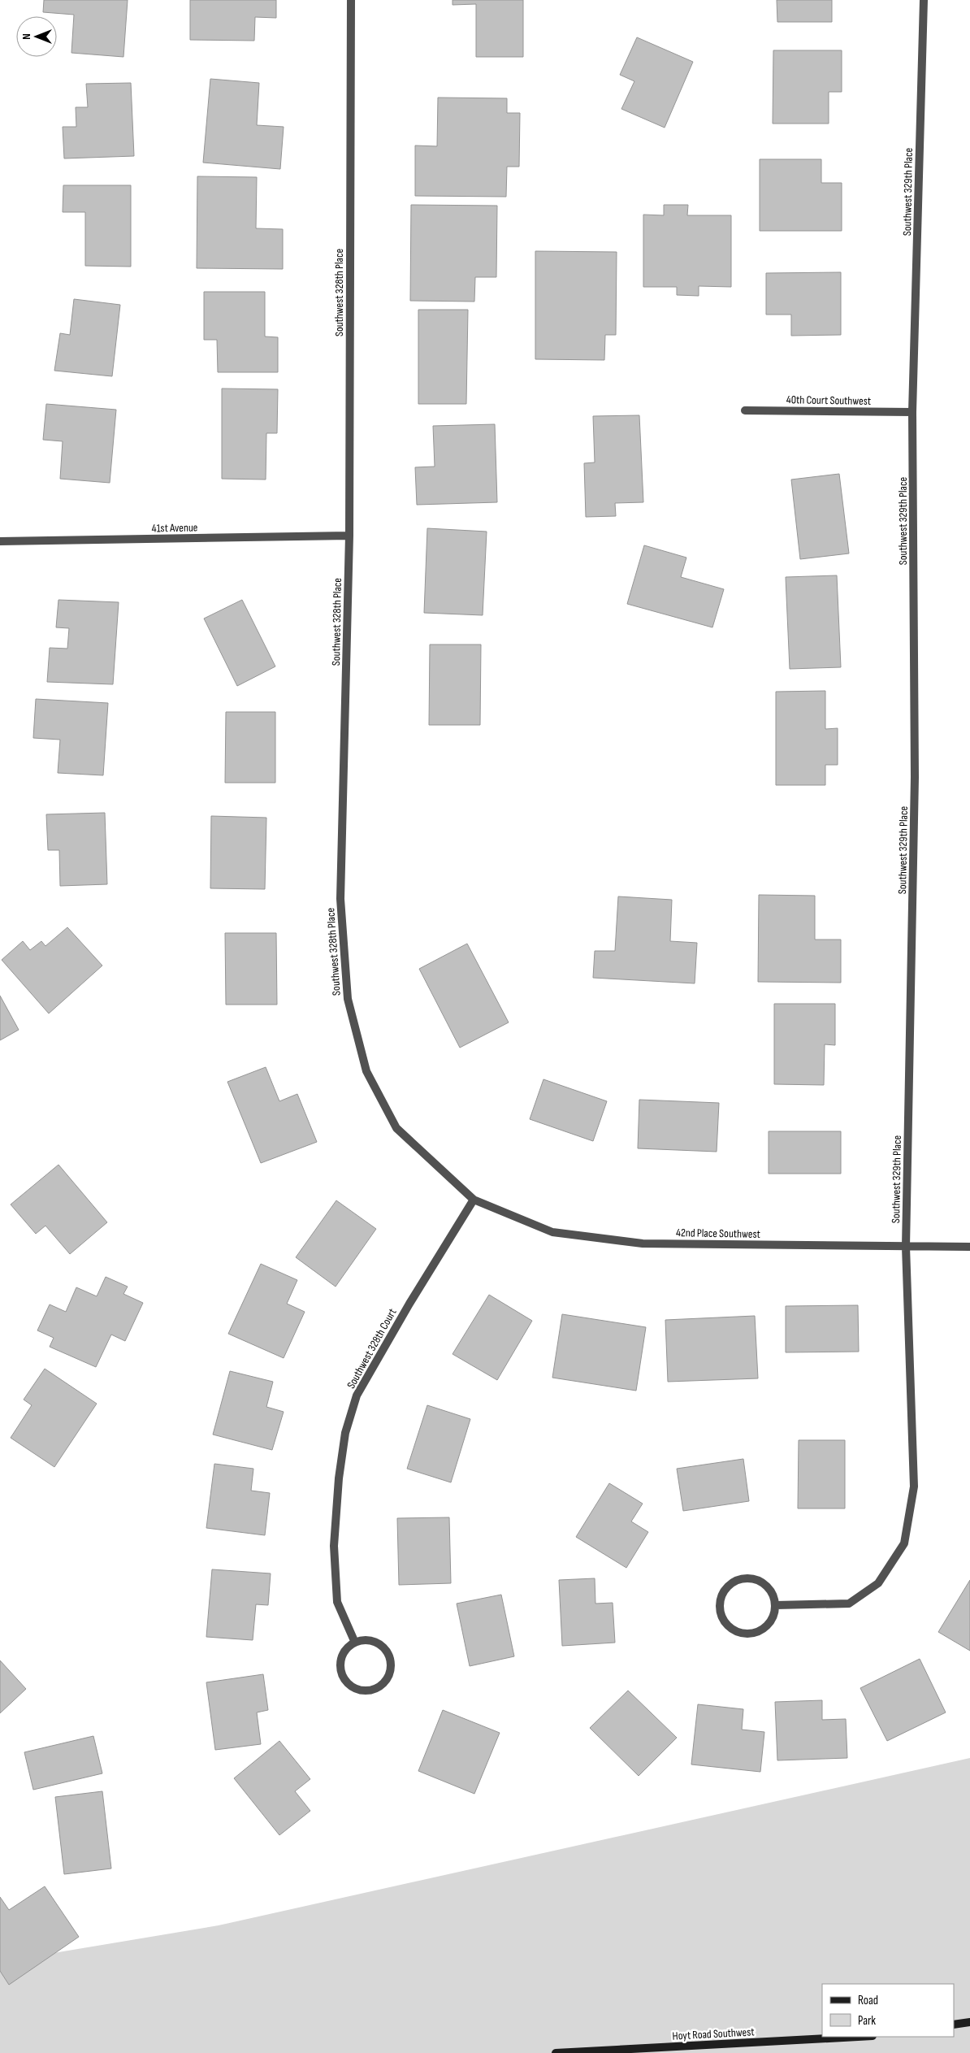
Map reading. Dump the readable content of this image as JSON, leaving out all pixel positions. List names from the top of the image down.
{
  "streets": {
    "main road": ["Hoyt Road Southwest"],
    "street": [
      "Southwest 329th Place",
      "Southwest 328th Place",
      "40th Court Southwest",
      "41st Avenue",
      "42nd Place Southwest",
      "Southwest 328th Court"
    ]
  },
  "crossings": [
    ["Southwest 329th Place", "40th Court Southwest"],
    ["Southwest 329th Place", "42nd Place Southwest"],
    ["Southwest 328th Place", "41st Avenue"],
    ["Southwest 328th Place", "42nd Place Southwest"],
    ["Southwest 328th Place", "Southwest 328th Court"],
    ["42nd Place Southwest", "Southwest 328th Court"]
  ],
  "legend": ["Road", "Park"],
  "north": "left"
}
